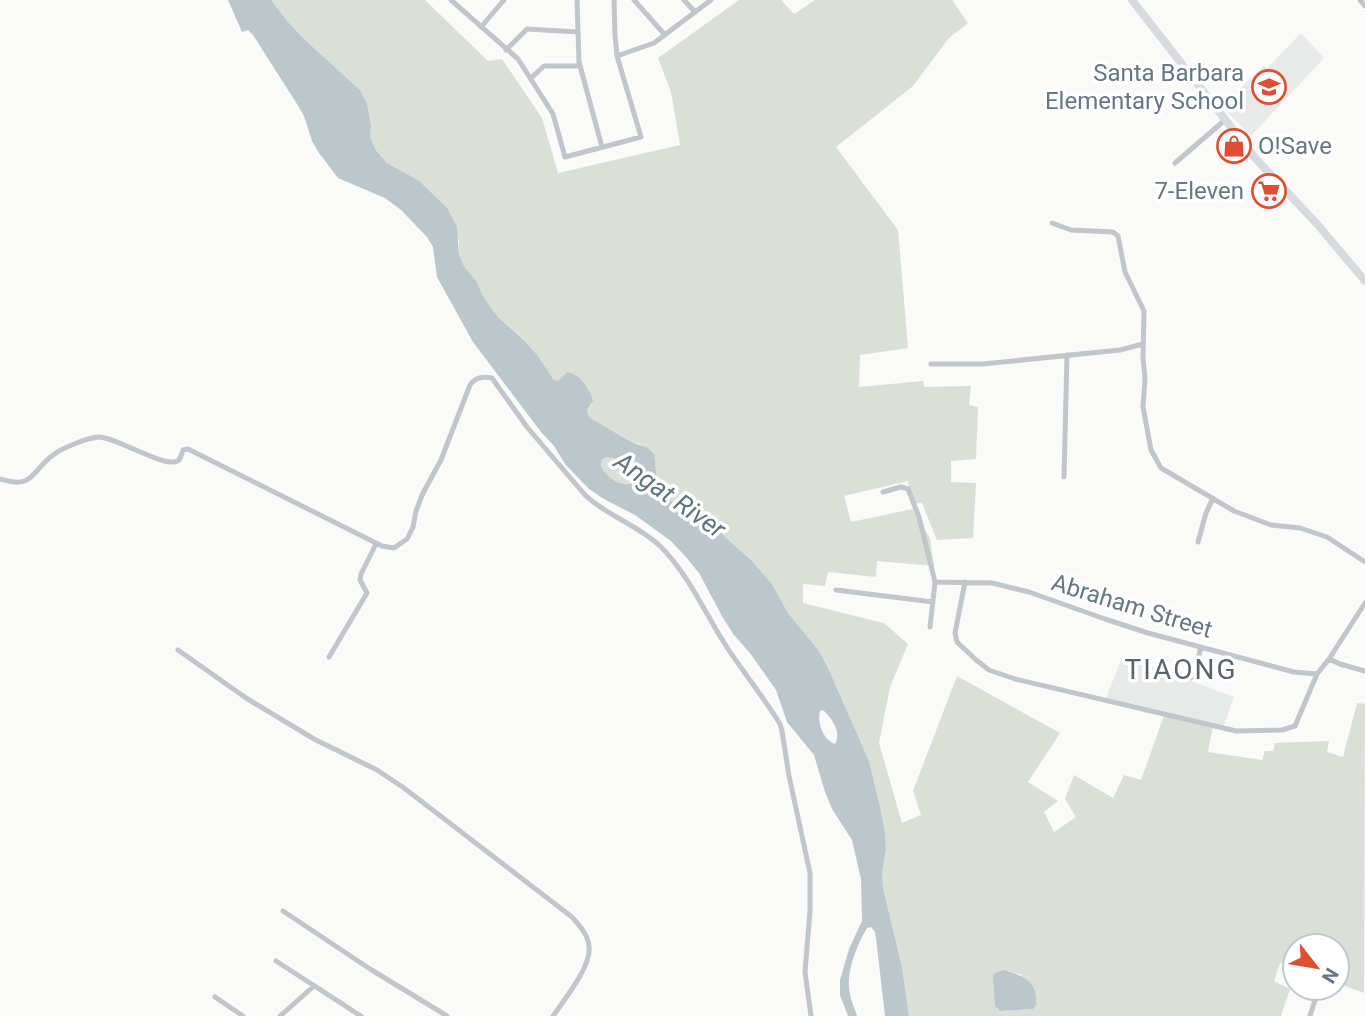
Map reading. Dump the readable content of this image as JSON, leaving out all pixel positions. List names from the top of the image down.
{
  "streets": {
    "street": ["Abraham Street"]
  },
  "districts": ["TIAONG"],
  "water": ["Angat River"],
  "places": {
    "school or university": ["Santa Barbara Elementary School"],
    "shop": ["O!Save"],
    "supermarket": ["7-Eleven"]
  },
  "north": "bottom right"
}
